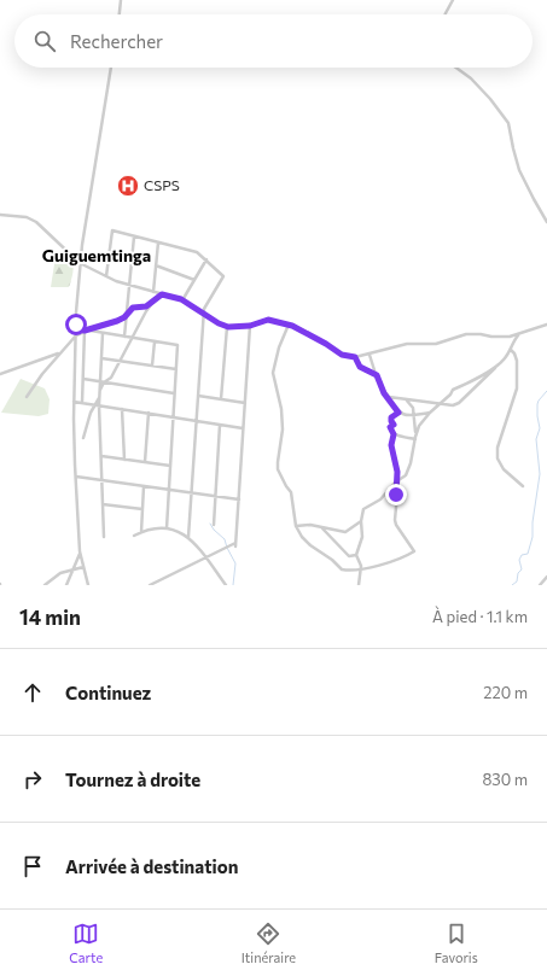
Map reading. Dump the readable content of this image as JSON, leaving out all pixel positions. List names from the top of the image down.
{
  "districts": ["Guiguemtinga"],
  "places": {
    "hospital": ["CSPS"]
  },
  "page": {
    "search": "Rechercher",
    "heading": ["14 min", "À pied · 1.1 km"],
    "list": [
      ["Continuez", "220 m"],
      ["Tournez à droite", "830 m"],
      "Arrivée à destination"
    ],
    "nav": ["Carte", "Itinéraire", "Favoris"]
  }
}
